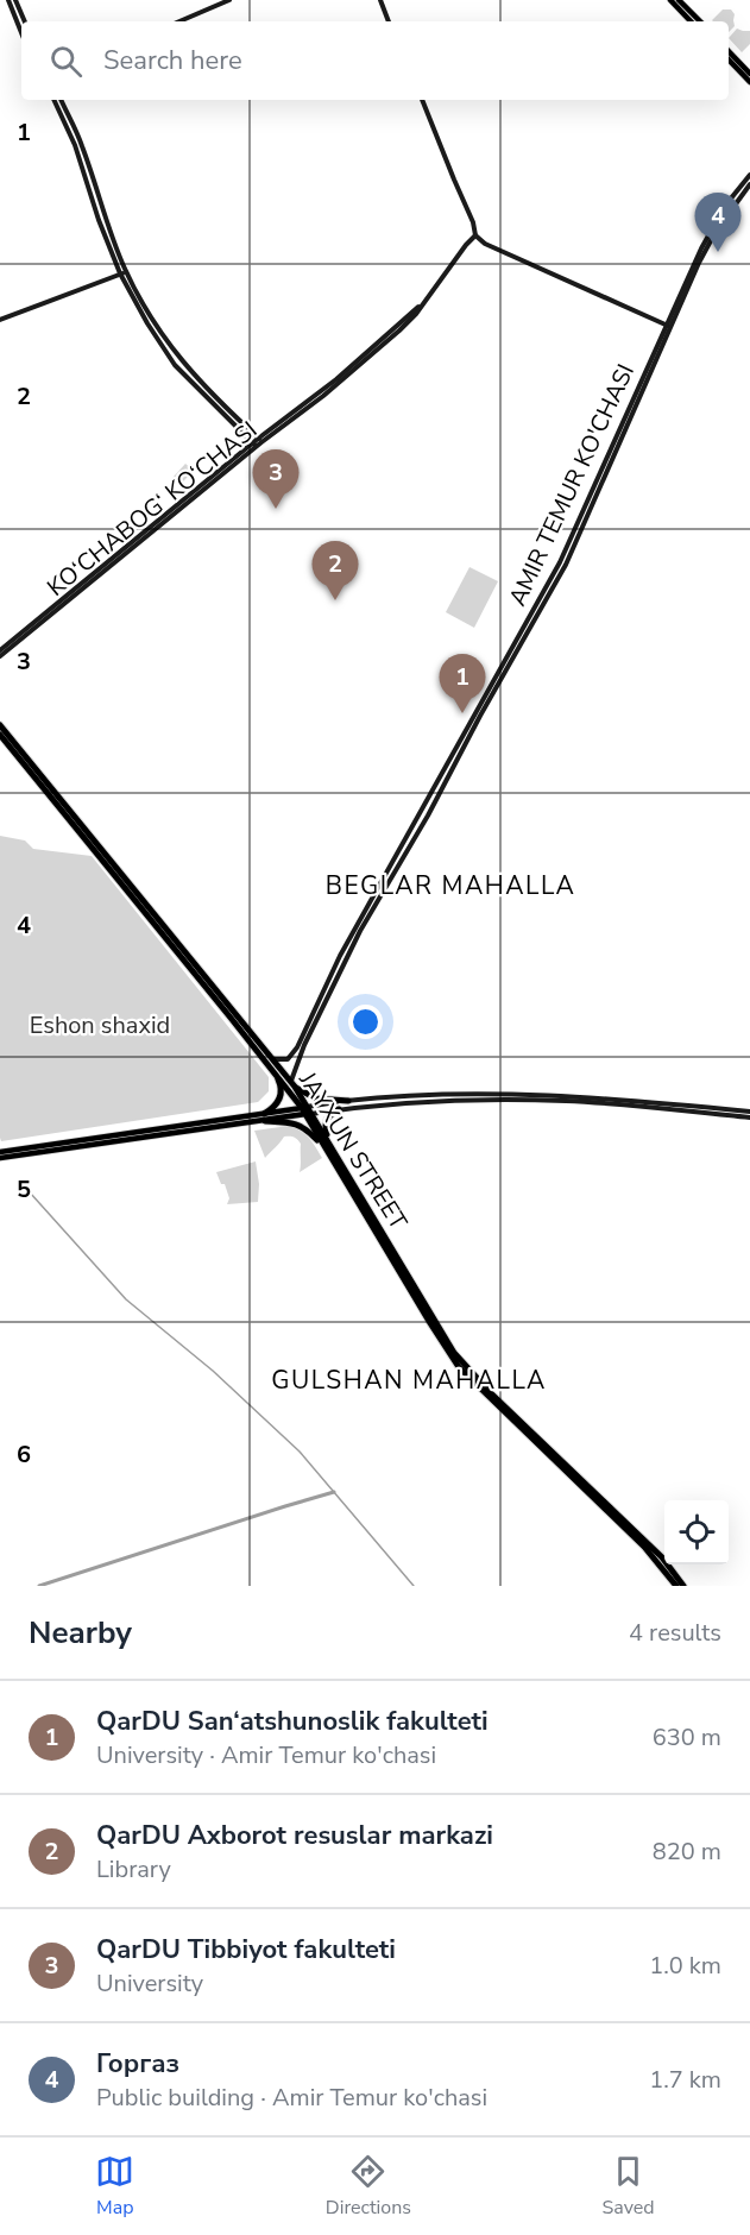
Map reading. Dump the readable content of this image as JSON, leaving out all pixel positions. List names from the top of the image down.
{
  "streets": {
    "highway": ["JAYXUN STREET"],
    "main road": ["AMIR TEMUR KO'CHASI", "KO‘CHABOG‘ KO‘CHASI"]
  },
  "crossings": [
    ["AMIR TEMUR KO'CHASI", "JAYXUN STREET"]
  ],
  "districts": ["BEGLAR MAHALLA", "GULSHAN MAHALLA"],
  "parks": ["Eshon shaxid"],
  "page": {
    "search": "Search here",
    "pins": [
      "4",
      "3",
      "2",
      "1"
    ],
    "heading": ["Nearby", "4 results"],
    "list": [
      {
        "mark": "1",
        "name": "QarDU San‘atshunoslik fakulteti",
        "note": "University · Amir Temur ko'chasi",
        "value": "630 m"
      },
      {
        "mark": "2",
        "name": "QarDU Axborot resuslar markazi",
        "note": "Library",
        "value": "820 m"
      },
      {
        "mark": "3",
        "name": "QarDU Tibbiyot fakulteti",
        "note": "University",
        "value": "1.0 km"
      },
      {
        "mark": "4",
        "name": "Горгаз",
        "note": "Public building · Amir Temur ko'chasi",
        "value": "1.7 km"
      }
    ],
    "nav": ["Map", "Directions", "Saved"]
  },
  "grid": {
    "rows": [
      "1",
      "2",
      "3",
      "4",
      "5",
      "6"
    ]
  }
}
